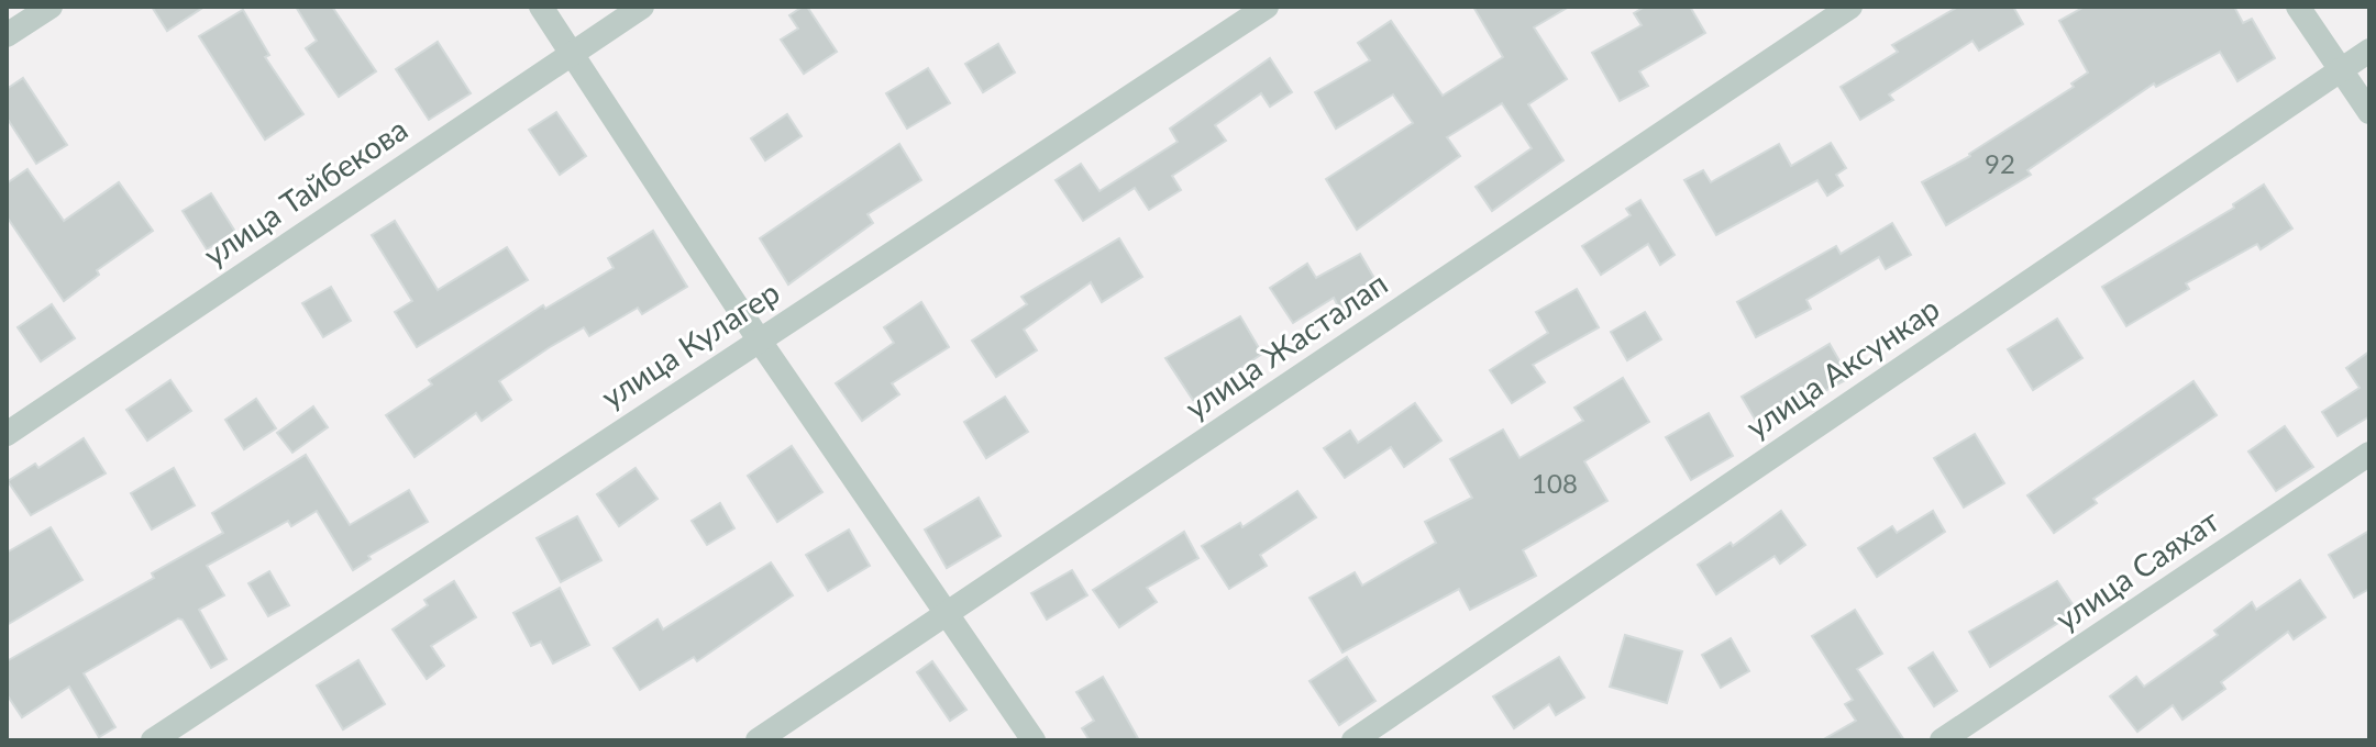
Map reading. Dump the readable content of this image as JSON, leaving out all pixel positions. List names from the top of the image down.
{
  "streets": {
    "street": [
      "улица Тайбекова",
      "улица Кулагер",
      "улица Жасталап",
      "улица Аксункар",
      "улица Саяхат"
    ]
  },
  "house_numbers": ["92", "108"]
}
